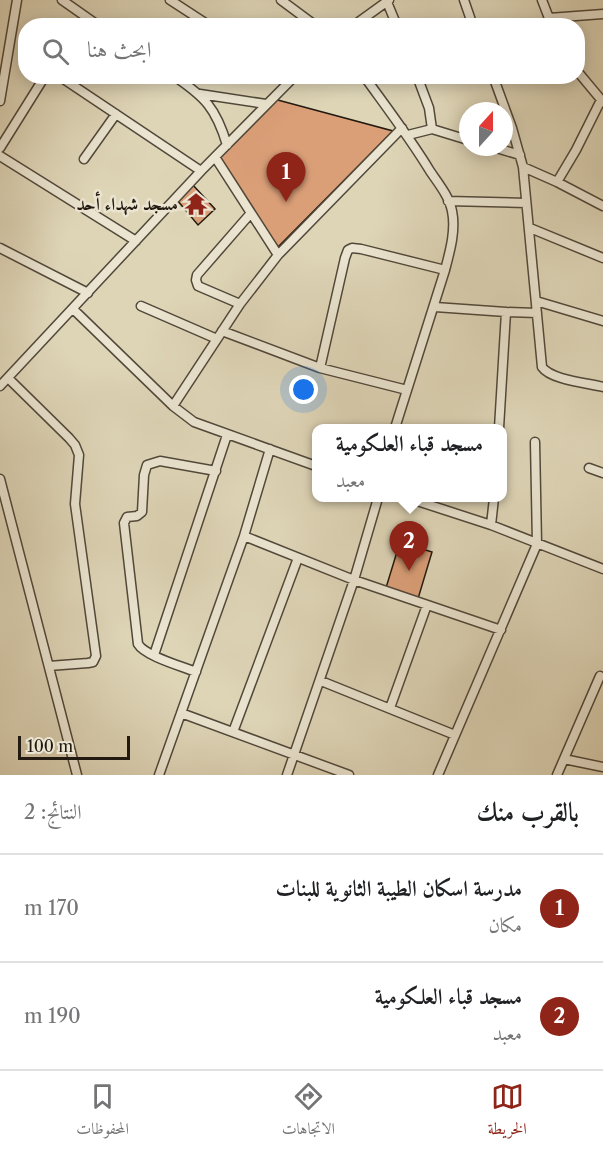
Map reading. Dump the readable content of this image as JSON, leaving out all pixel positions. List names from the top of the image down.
{
  "places": {
    "temple": ["مسجد شهداء أحد"]
  },
  "scale_bar": "100 m",
  "north": "top",
  "page": {
    "search": "ابحث هنا",
    "pins": ["1", "2"],
    "popup": ["مسجد قباء العلكومية", "معبد"],
    "scale": "100 m",
    "heading": ["بالقرب منك", "النتائج: 2"],
    "list": [
      {
        "mark": "1",
        "name": "مدرسة اسكان الطيبة الثانوية للبنات",
        "note": "مكان",
        "value": "170 m"
      },
      {
        "mark": "2",
        "name": "مسجد قباء العلكومية",
        "note": "معبد",
        "value": "190 m"
      }
    ],
    "nav": ["الخريطة", "الاتجاهات", "المحفوظات"]
  }
}
